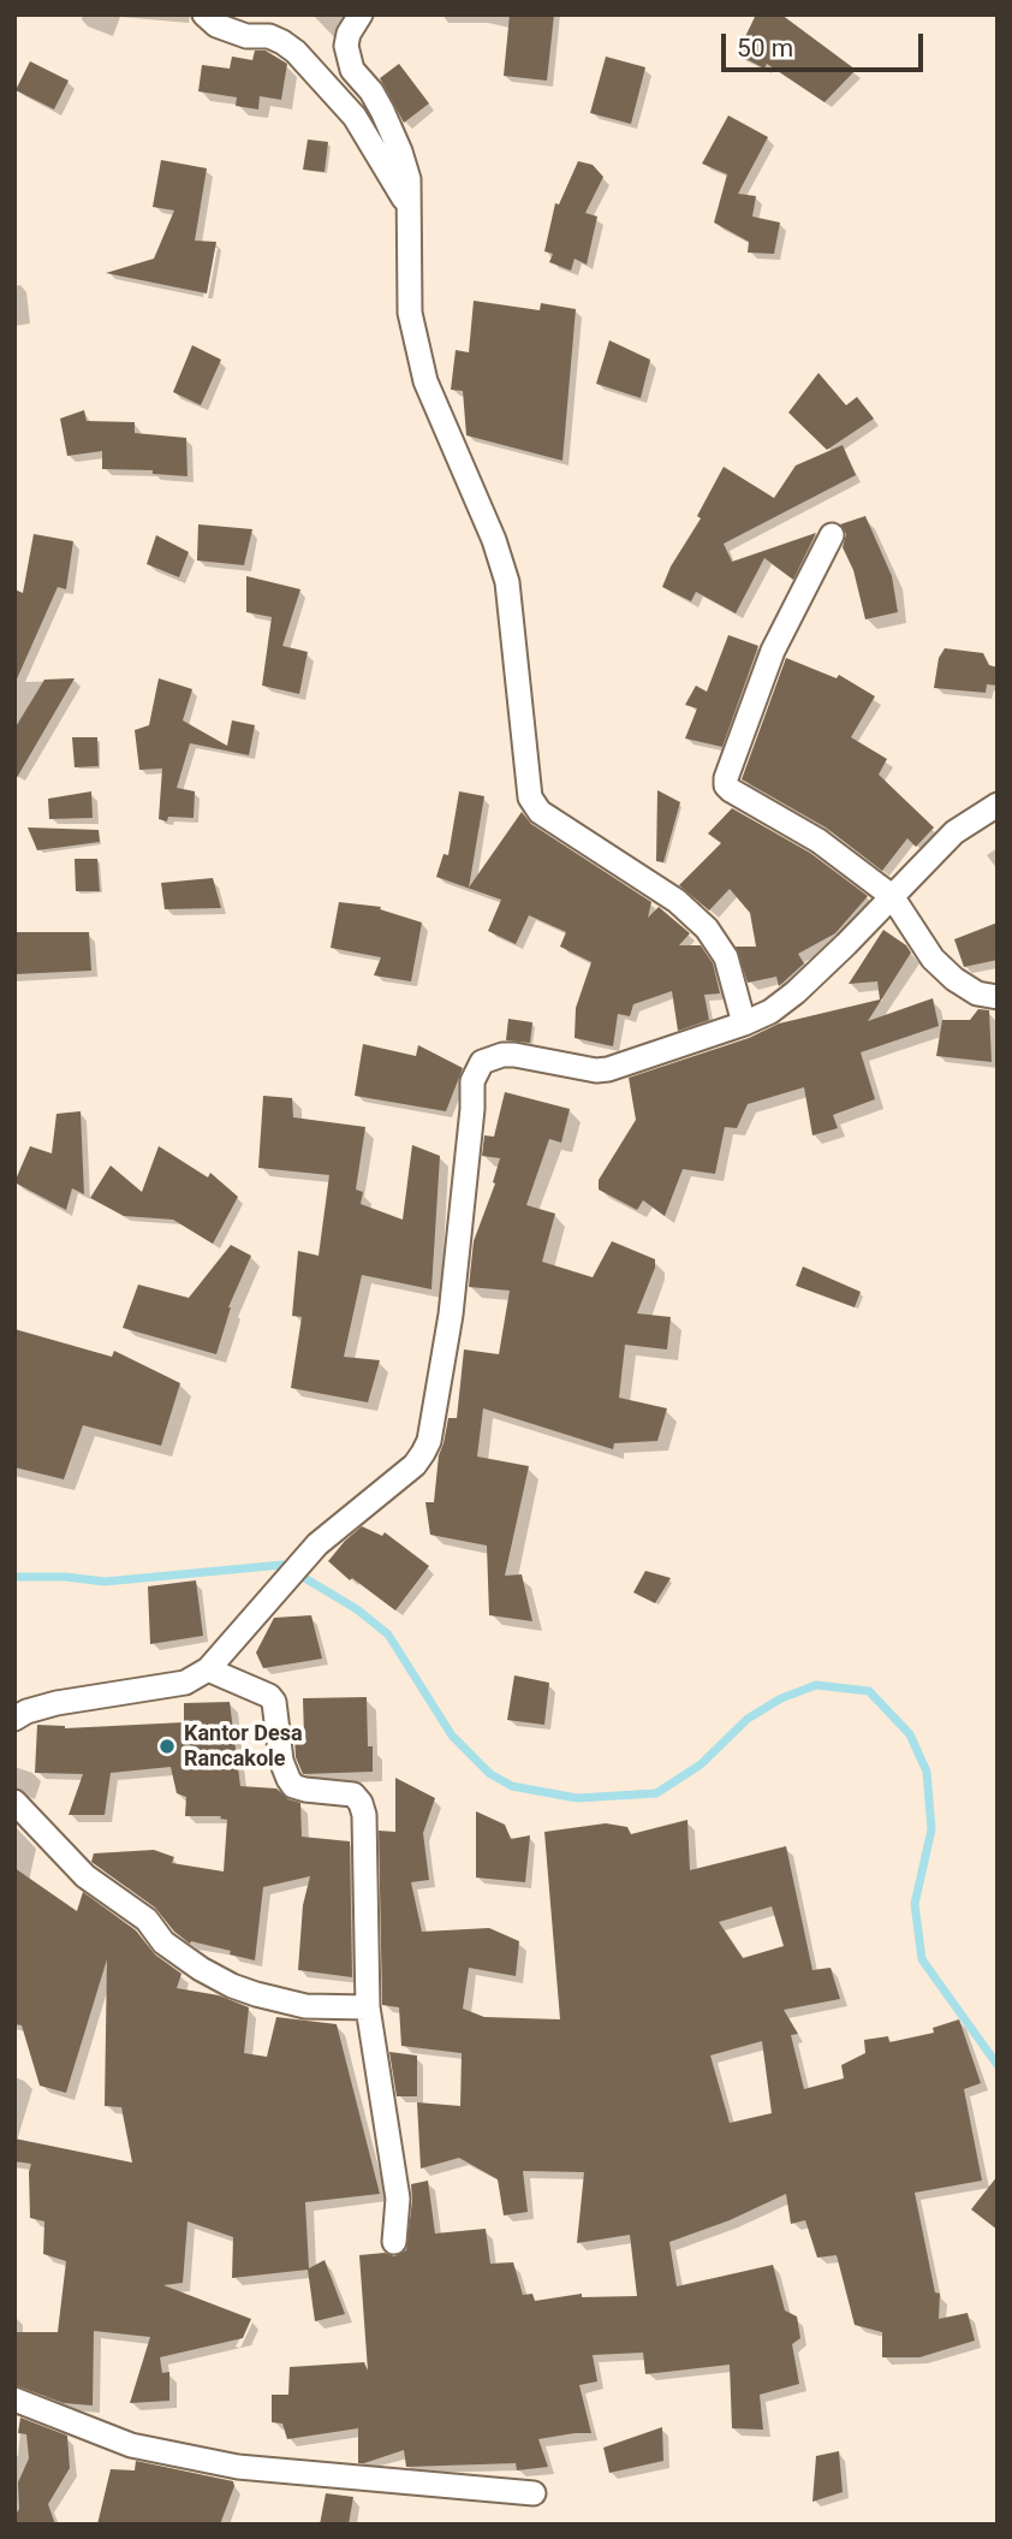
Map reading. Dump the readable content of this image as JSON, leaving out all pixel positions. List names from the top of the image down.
{
  "places": ["Kantor Desa Rancakole"],
  "scale_bar": "50 m"
}
